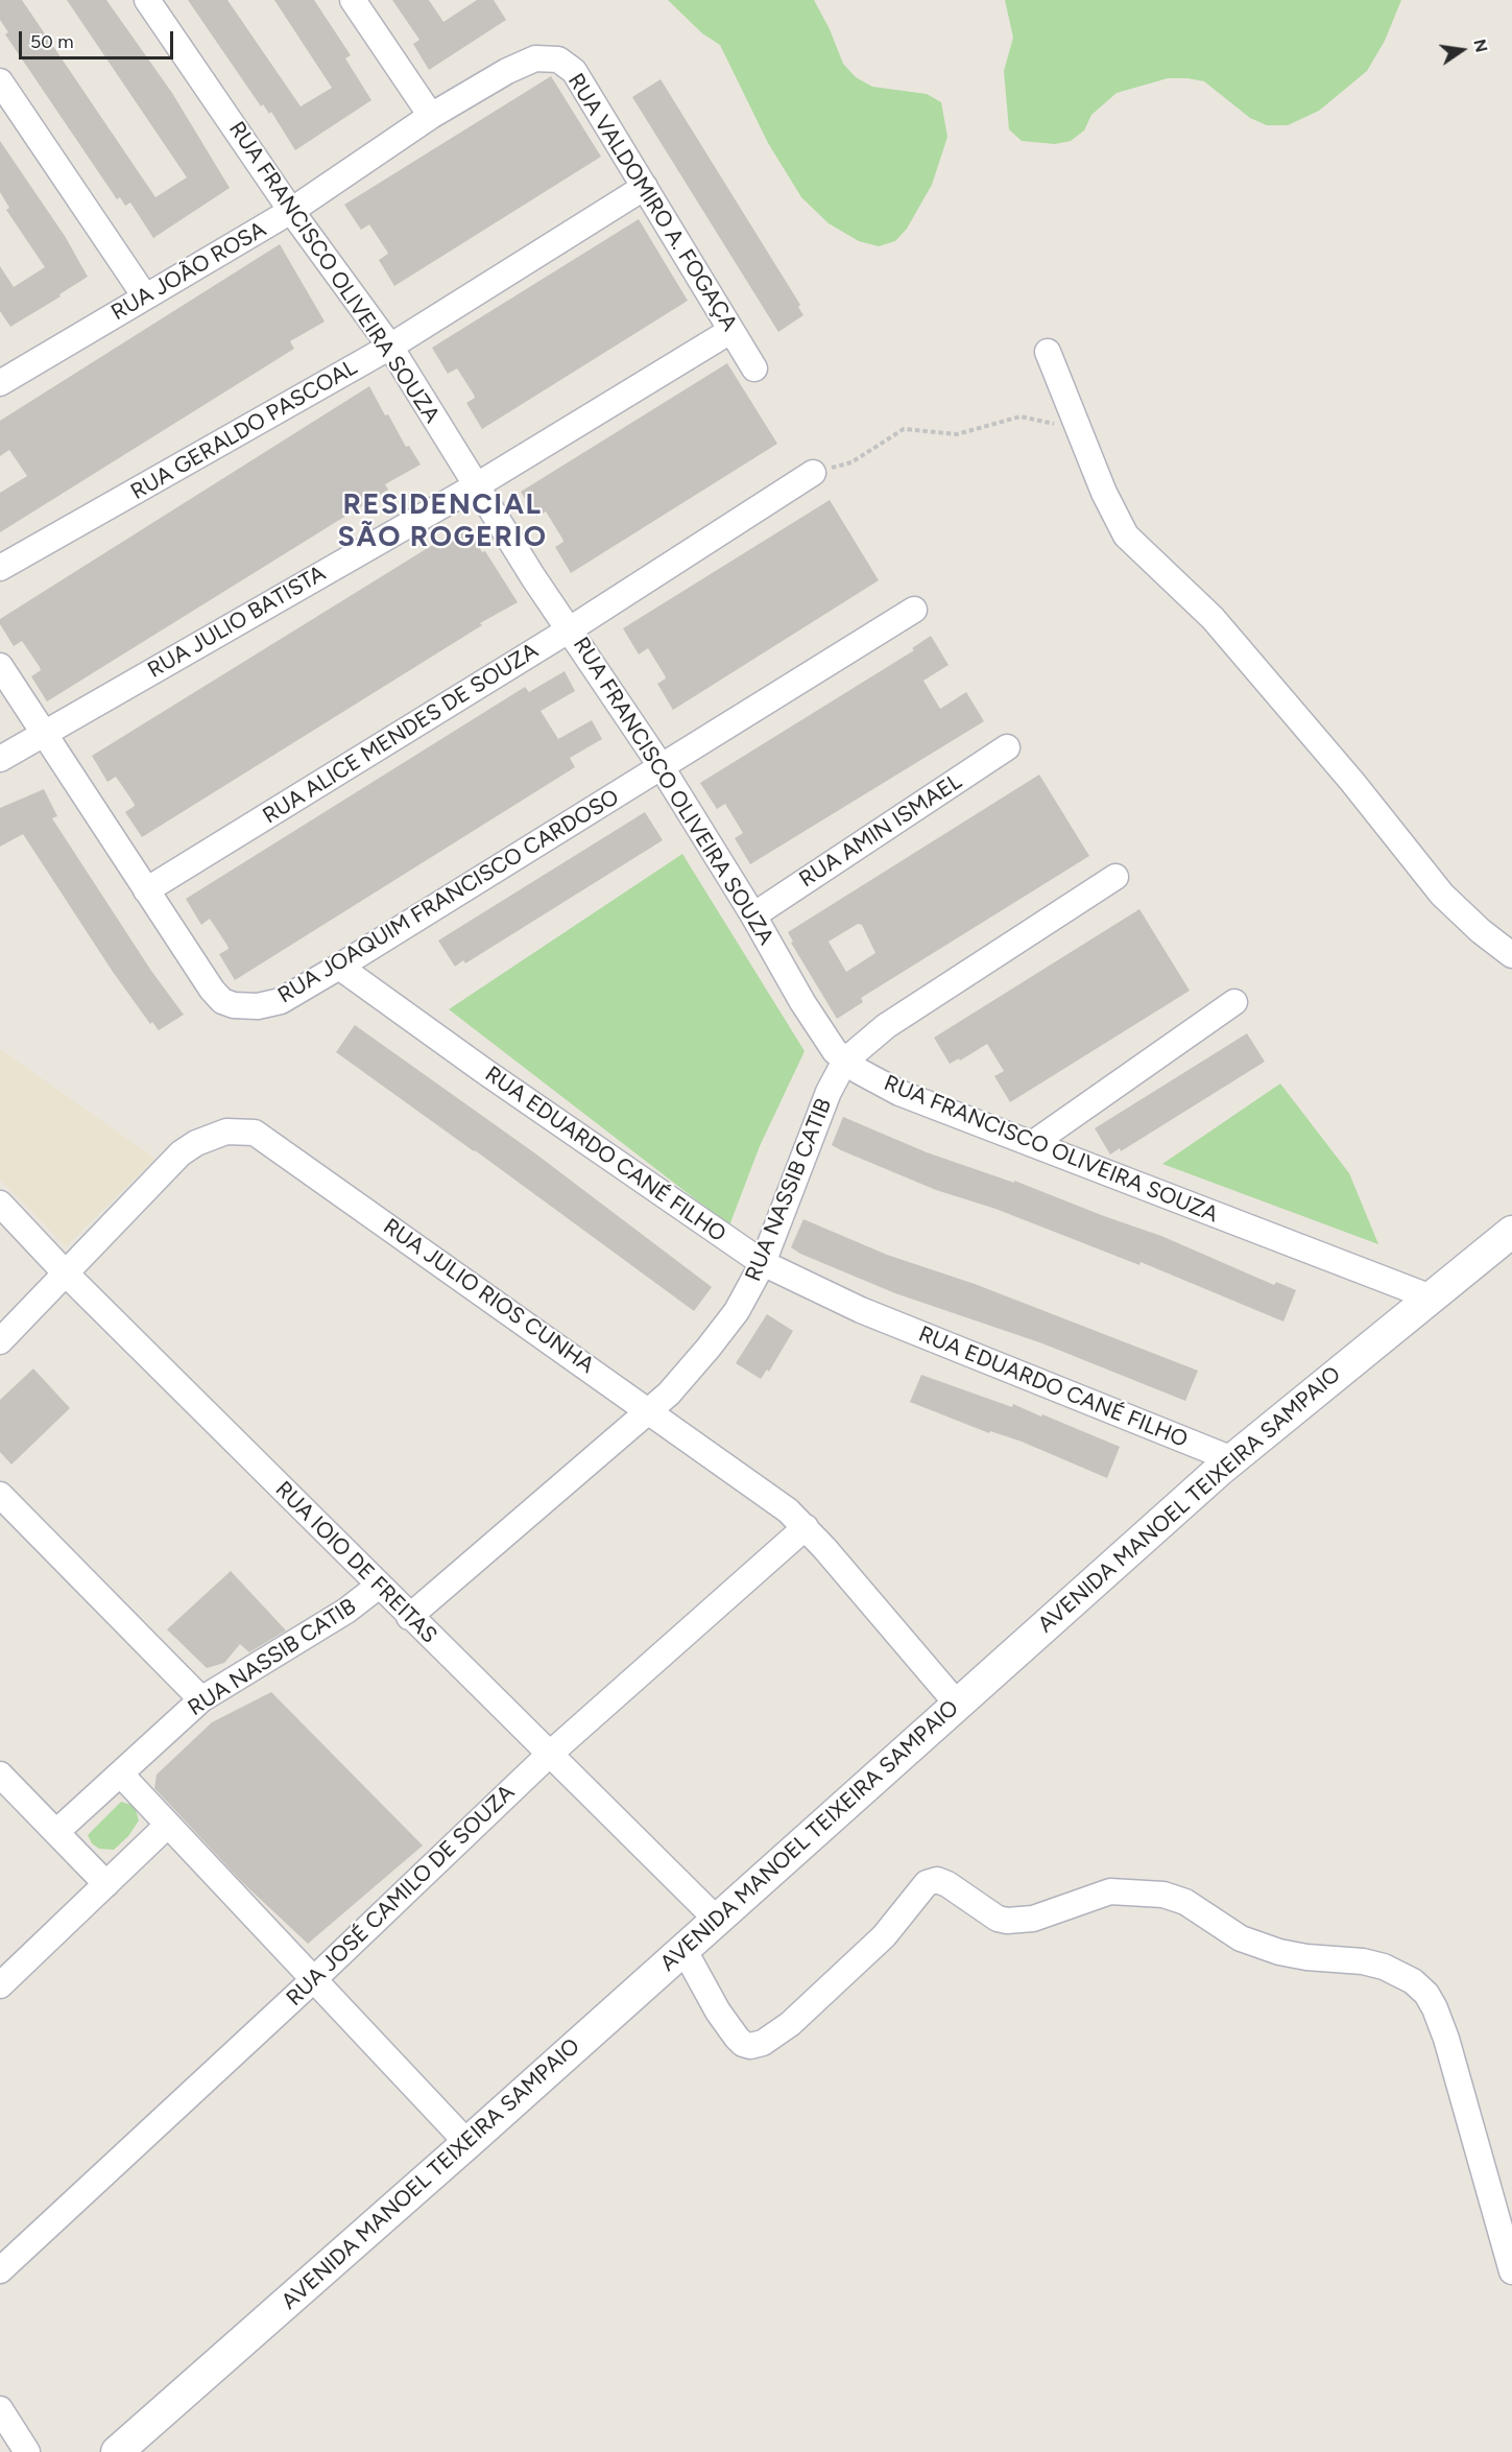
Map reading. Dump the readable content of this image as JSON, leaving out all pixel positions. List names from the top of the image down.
{
  "streets": {
    "street": [
      "RUA VALDOMIRO A. FOGAÇA",
      "RUA JOÃO ROSA",
      "RUA FRANCISCO OLIVEIRA SOUZA",
      "RUA GERALDO PASCOAL",
      "RUA JULIO BATISTA",
      "RUA ALICE MENDES DE SOUZA",
      "RUA AMIN ISMAEL",
      "RUA JOAQUIM FRANCISCO CARDOSO",
      "RUA EDUARDO CANÉ FILHO",
      "RUA NASSIB CATIB",
      "RUA JULIO RIOS CUNHA",
      "AVENIDA MANOEL TEIXEIRA SAMPAIO",
      "RUA IOIO DE FREITAS",
      "RUA JOSÉ CAMILO DE SOUZA"
    ]
  },
  "crossings": [
    ["RUA VALDOMIRO A. FOGAÇA", "RUA JOÃO ROSA"],
    ["RUA VALDOMIRO A. FOGAÇA", "RUA GERALDO PASCOAL"],
    ["RUA VALDOMIRO A. FOGAÇA", "RUA JULIO BATISTA"],
    ["RUA JOÃO ROSA", "RUA FRANCISCO OLIVEIRA SOUZA"],
    ["RUA FRANCISCO OLIVEIRA SOUZA", "RUA GERALDO PASCOAL"],
    ["RUA FRANCISCO OLIVEIRA SOUZA", "RUA JULIO BATISTA"],
    ["RUA FRANCISCO OLIVEIRA SOUZA", "RUA ALICE MENDES DE SOUZA"],
    ["RUA FRANCISCO OLIVEIRA SOUZA", "RUA AMIN ISMAEL"],
    ["RUA FRANCISCO OLIVEIRA SOUZA", "RUA JOAQUIM FRANCISCO CARDOSO"],
    ["RUA FRANCISCO OLIVEIRA SOUZA", "RUA NASSIB CATIB"],
    ["RUA FRANCISCO OLIVEIRA SOUZA", "AVENIDA MANOEL TEIXEIRA SAMPAIO"],
    ["RUA JULIO BATISTA", "RUA JOAQUIM FRANCISCO CARDOSO"],
    ["RUA ALICE MENDES DE SOUZA", "RUA JOAQUIM FRANCISCO CARDOSO"],
    ["RUA JOAQUIM FRANCISCO CARDOSO", "RUA EDUARDO CANÉ FILHO"],
    ["RUA EDUARDO CANÉ FILHO", "RUA NASSIB CATIB"],
    ["RUA EDUARDO CANÉ FILHO", "AVENIDA MANOEL TEIXEIRA SAMPAIO"],
    ["RUA NASSIB CATIB", "RUA JULIO RIOS CUNHA"],
    ["RUA NASSIB CATIB", "RUA IOIO DE FREITAS"],
    ["RUA JULIO RIOS CUNHA", "AVENIDA MANOEL TEIXEIRA SAMPAIO"],
    ["RUA JULIO RIOS CUNHA", "RUA IOIO DE FREITAS"],
    ["RUA JULIO RIOS CUNHA", "RUA JOSÉ CAMILO DE SOUZA"],
    ["AVENIDA MANOEL TEIXEIRA SAMPAIO", "RUA IOIO DE FREITAS"],
    ["RUA IOIO DE FREITAS", "RUA JOSÉ CAMILO DE SOUZA"]
  ],
  "districts": ["RESIDENCIAL SÃO ROGERIO"],
  "scale_bar": "50 m",
  "north": "right"
}
